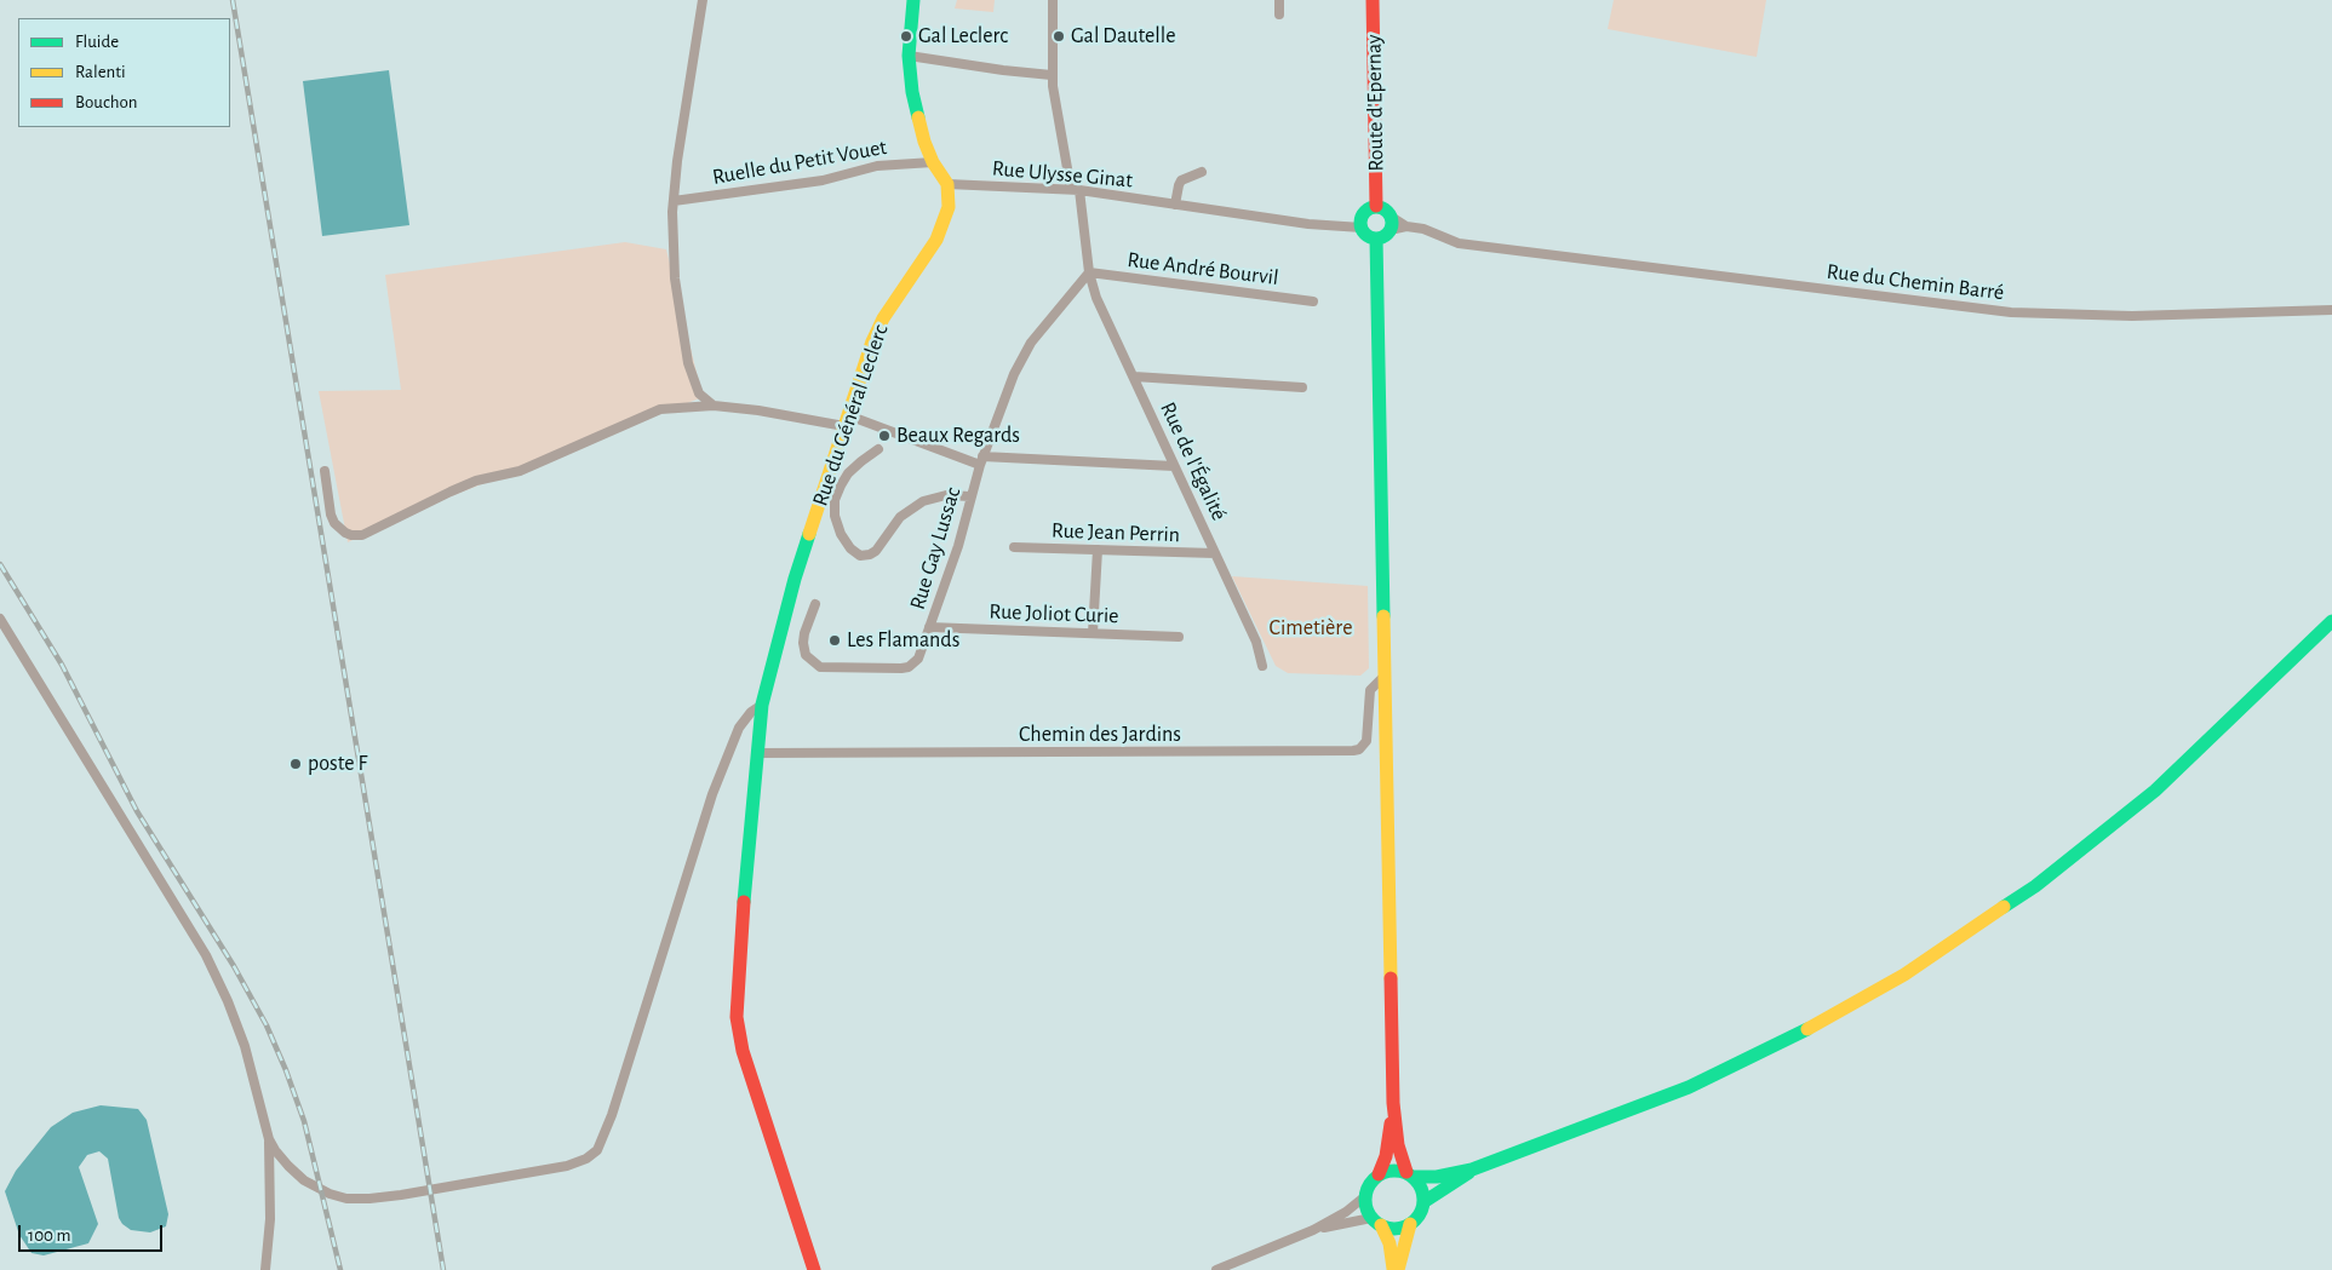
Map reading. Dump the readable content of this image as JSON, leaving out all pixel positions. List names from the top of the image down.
{
  "streets": {
    "main road": ["Route d'Epernay", "Rue du Général Leclerc"],
    "street": [
      "Ruelle du Petit Vouet",
      "Rue Ulysse Ginat",
      "Rue André Bourvil",
      "Rue du Chemin Barré",
      "Rue de l'Égalité",
      "Rue Jean Perrin",
      "Rue Gay Lussac",
      "Rue Joliot Curie",
      "Chemin des Jardins"
    ]
  },
  "crossings": [
    ["Route d'Epernay", "Rue Ulysse Ginat"],
    ["Rue Ulysse Ginat", "Rue du Général Leclerc"],
    ["Rue Ulysse Ginat", "Rue de l'Égalité"],
    ["Rue André Bourvil", "Rue de l'Égalité"],
    ["Rue André Bourvil", "Rue Gay Lussac"],
    ["Rue du Général Leclerc", "Chemin des Jardins"],
    ["Rue de l'Égalité", "Rue Jean Perrin"],
    ["Rue de l'Égalité", "Rue Gay Lussac"],
    ["Rue Gay Lussac", "Rue Joliot Curie"]
  ],
  "parks": ["Cimetière"],
  "places": [
    "Gal Leclerc",
    "Gal Dautelle",
    "Beaux Regards",
    "Les Flamands",
    "poste F"
  ],
  "legend": ["Fluide", "Ralenti", "Bouchon"],
  "scale_bar": "100 m"
}
